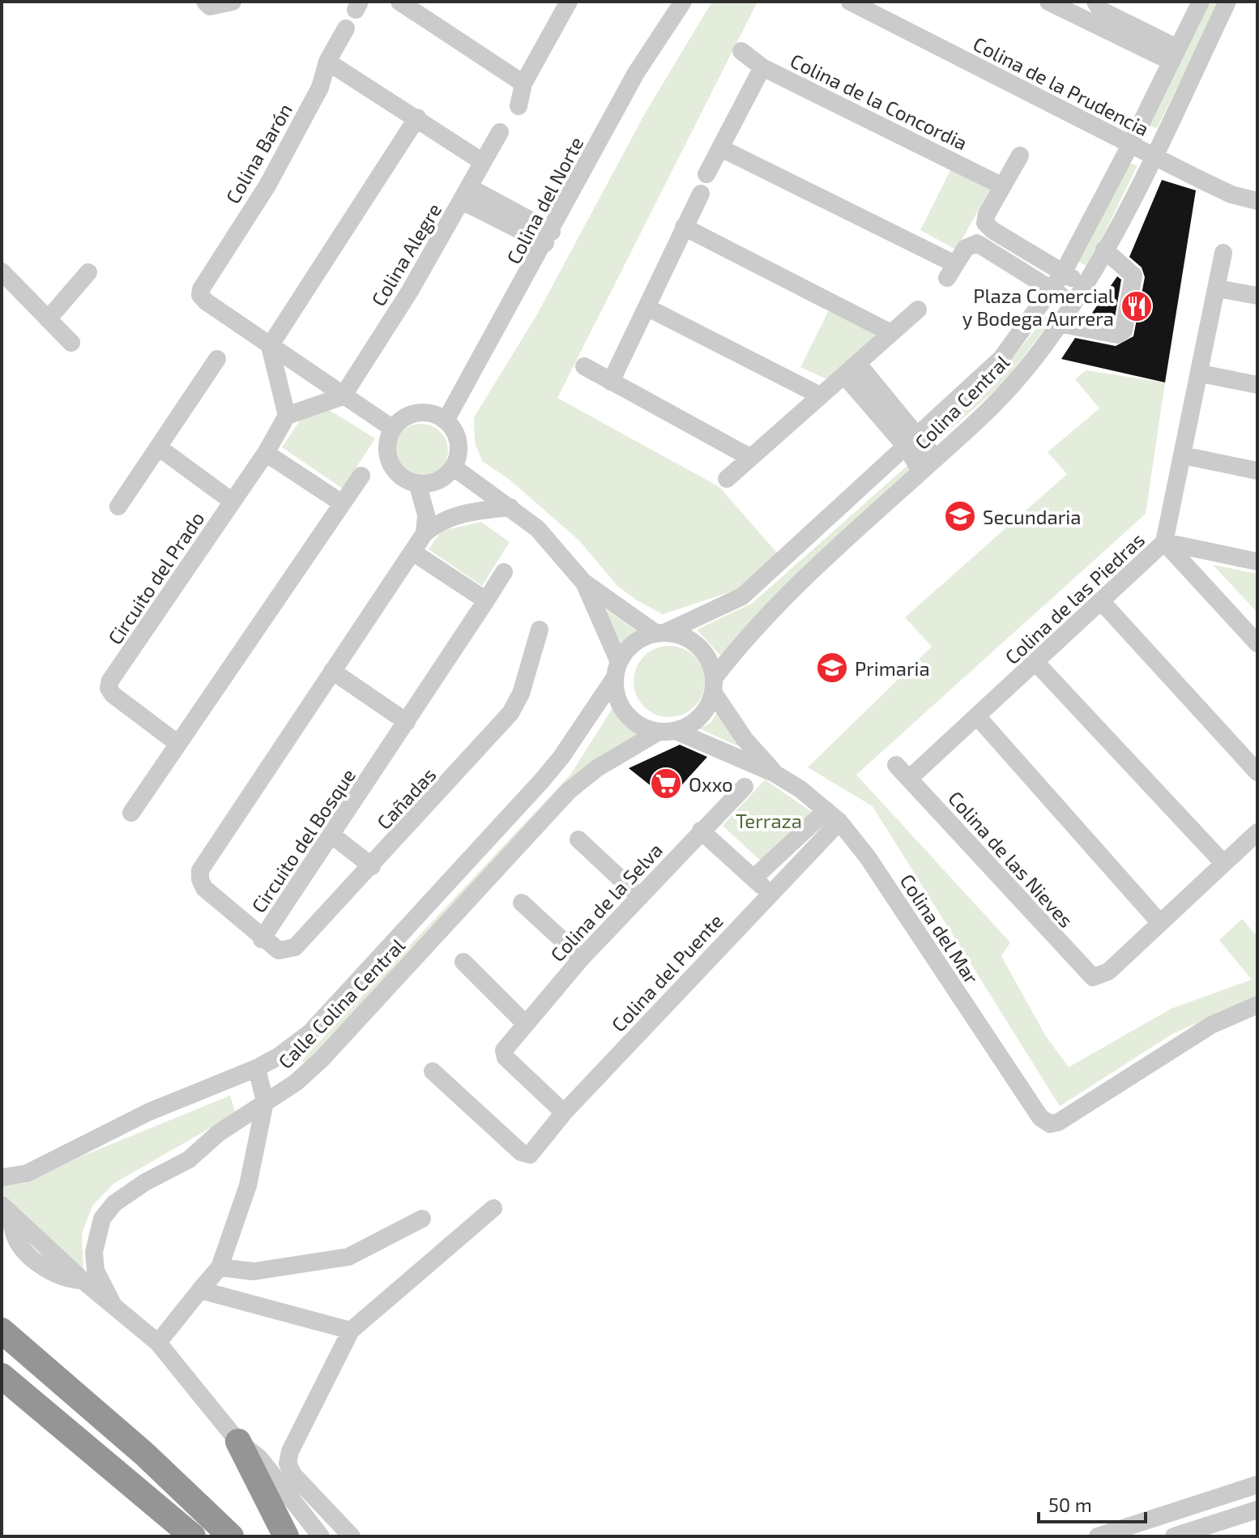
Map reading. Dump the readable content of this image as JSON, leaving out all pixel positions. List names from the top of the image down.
{
  "streets": {
    "street": [
      "Colina de la Prudencia",
      "Colina de la Concordia",
      "Colina Barón",
      "Colina del Norte",
      "Colina Alegre",
      "Colina Central",
      "Circuito del Prado",
      "Colina de las Piedras",
      "Cañadas",
      "Circuito del Bosque",
      "Colina de las Nieves",
      "Colina de la Selva",
      "Colina del Mar",
      "Colina del Puente",
      "Calle Colina Central"
    ]
  },
  "crossings": [
    ["Colina de la Prudencia", "Colina Central"],
    ["Colina Central", "Colina del Mar"],
    ["Colina Central", "Calle Colina Central"],
    ["Colina de las Piedras", "Colina de las Nieves"],
    ["Cañadas", "Circuito del Bosque"],
    ["Colina de la Selva", "Colina del Puente"],
    ["Colina del Mar", "Colina del Puente"],
    ["Colina del Mar", "Calle Colina Central"]
  ],
  "parks": ["Terraza"],
  "places": {
    "restaurant": ["Plaza Comercial y Bodega Aurrera"],
    "school or university": ["Secundaria", "Primaria"],
    "supermarket": ["Oxxo"]
  },
  "scale_bar": "50 m"
}
